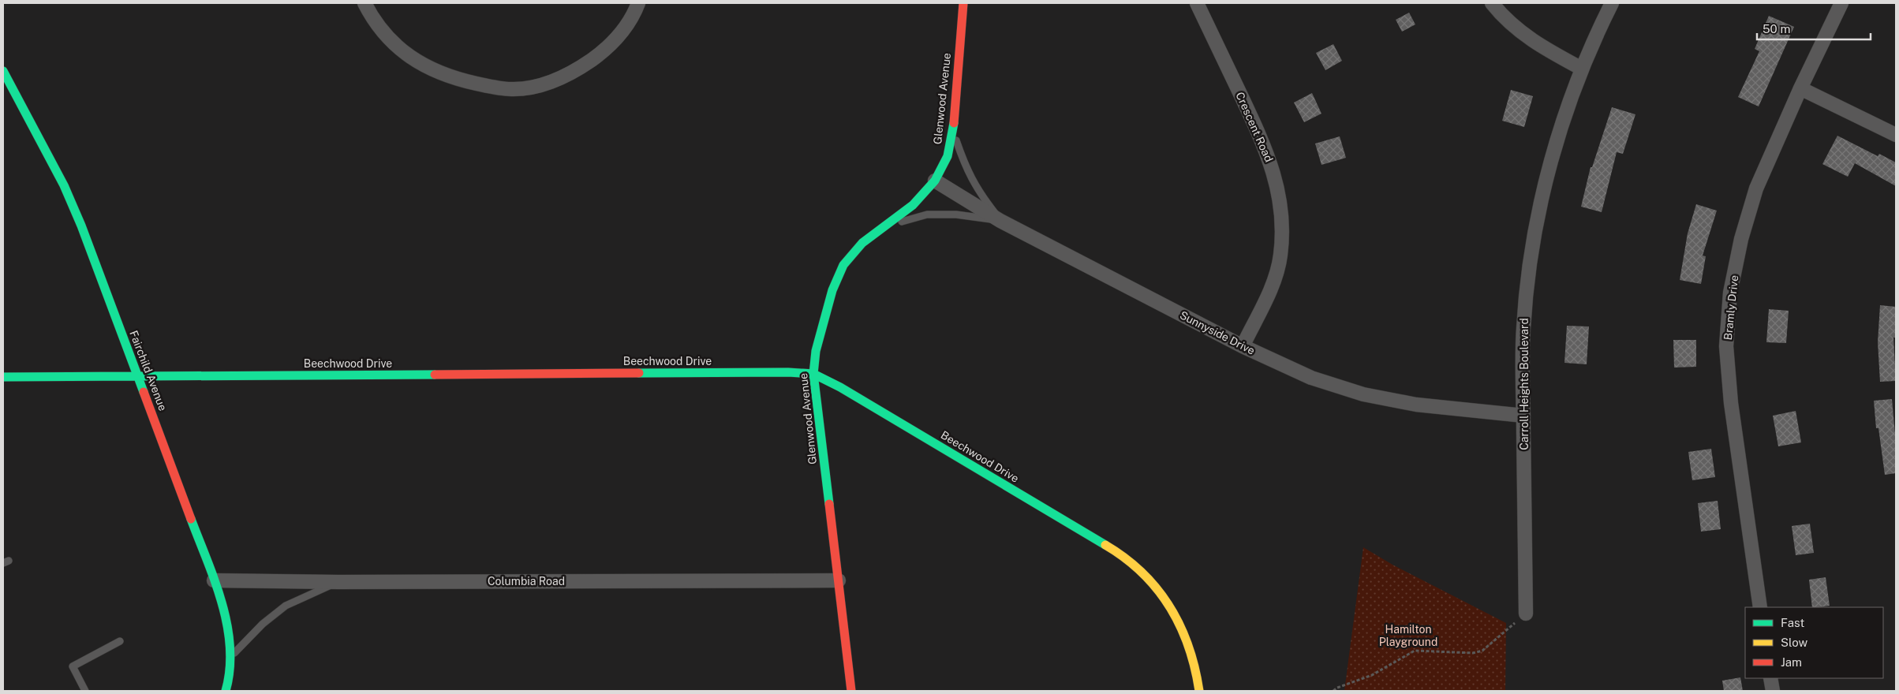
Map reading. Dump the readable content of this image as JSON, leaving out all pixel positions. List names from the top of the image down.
{
  "streets": {
    "street": [
      "Glenwood Avenue",
      "Crescent Road",
      "Bramly Drive",
      "Sunnyside Drive",
      "Beechwood Drive",
      "Fairchild Avenue",
      "Carroll Heights Boulevard",
      "Columbia Road"
    ]
  },
  "crossings": [
    ["Glenwood Avenue", "Sunnyside Drive"],
    ["Glenwood Avenue", "Beechwood Drive"],
    ["Glenwood Avenue", "Columbia Road"],
    ["Crescent Road", "Sunnyside Drive"],
    ["Sunnyside Drive", "Carroll Heights Boulevard"],
    ["Beechwood Drive", "Fairchild Avenue"],
    ["Fairchild Avenue", "Columbia Road"]
  ],
  "parks": ["Hamilton Playground"],
  "legend": ["Fast", "Slow", "Jam"],
  "scale_bar": "50 m"
}
